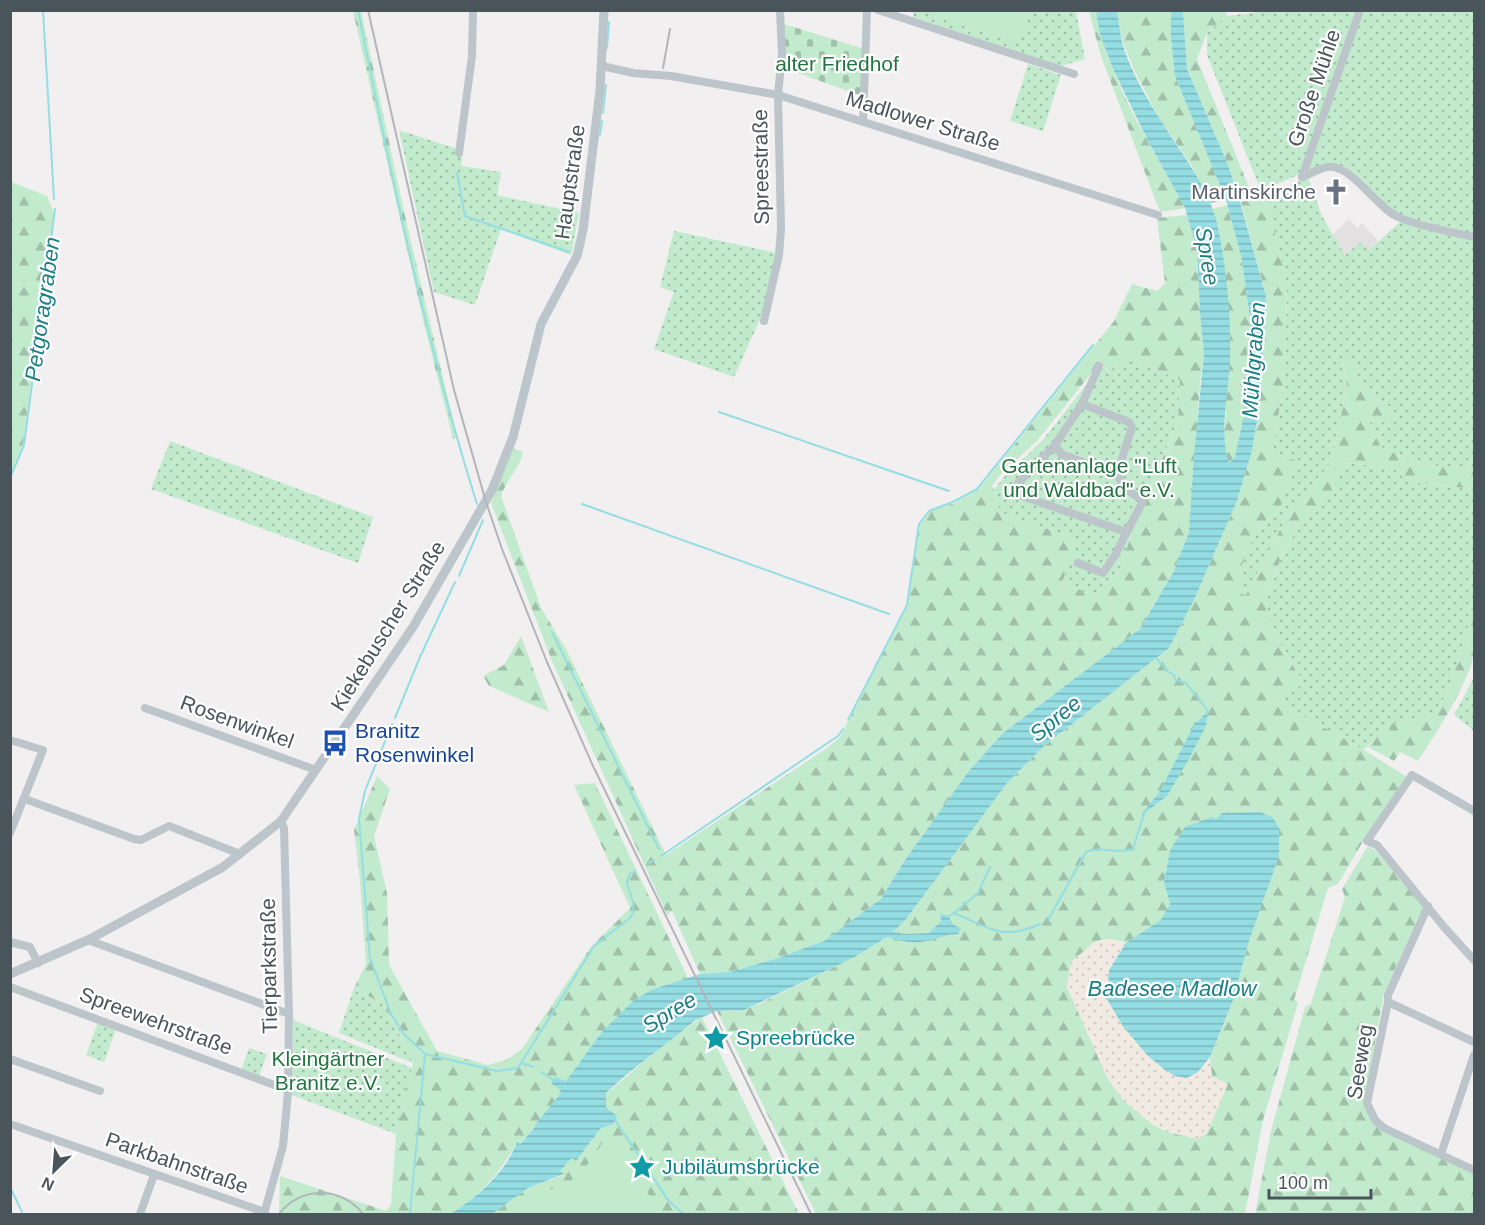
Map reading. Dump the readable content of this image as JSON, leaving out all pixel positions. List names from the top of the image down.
{
  "streets": {
    "street": [
      "Große Mühle",
      "Madlower Straße",
      "Spreestraße",
      "Hauptstraße",
      "Kiekebuscher Straße",
      "Rosenwinkel",
      "Tierparkstraße",
      "Spreewehrstraße",
      "Seeweg",
      "Parkbahnstraße"
    ]
  },
  "crossings": [
    ["Madlower Straße", "Spreestraße"],
    ["Madlower Straße", "Hauptstraße"],
    ["Hauptstraße", "Kiekebuscher Straße"],
    ["Kiekebuscher Straße", "Rosenwinkel"],
    ["Kiekebuscher Straße", "Tierparkstraße"],
    ["Tierparkstraße", "Spreewehrstraße"],
    ["Tierparkstraße", "Parkbahnstraße"]
  ],
  "water": [
    "Spree",
    "Petgoragraben",
    "Mühlgraben",
    "Badesee Madlow"
  ],
  "parks": ["alter Friedhof", "Gartenanlage \"Luft und Waldbad\" e.V.", "Kleingärtner Branitz e.V."],
  "places": {
    "church": ["Martinskirche"],
    "bus stop": ["Branitz Rosenwinkel"],
    "place": ["Spreebrücke", "Jubiläumsbrücke"]
  },
  "scale_bar": "100 m",
  "north": "bottom left"
}
